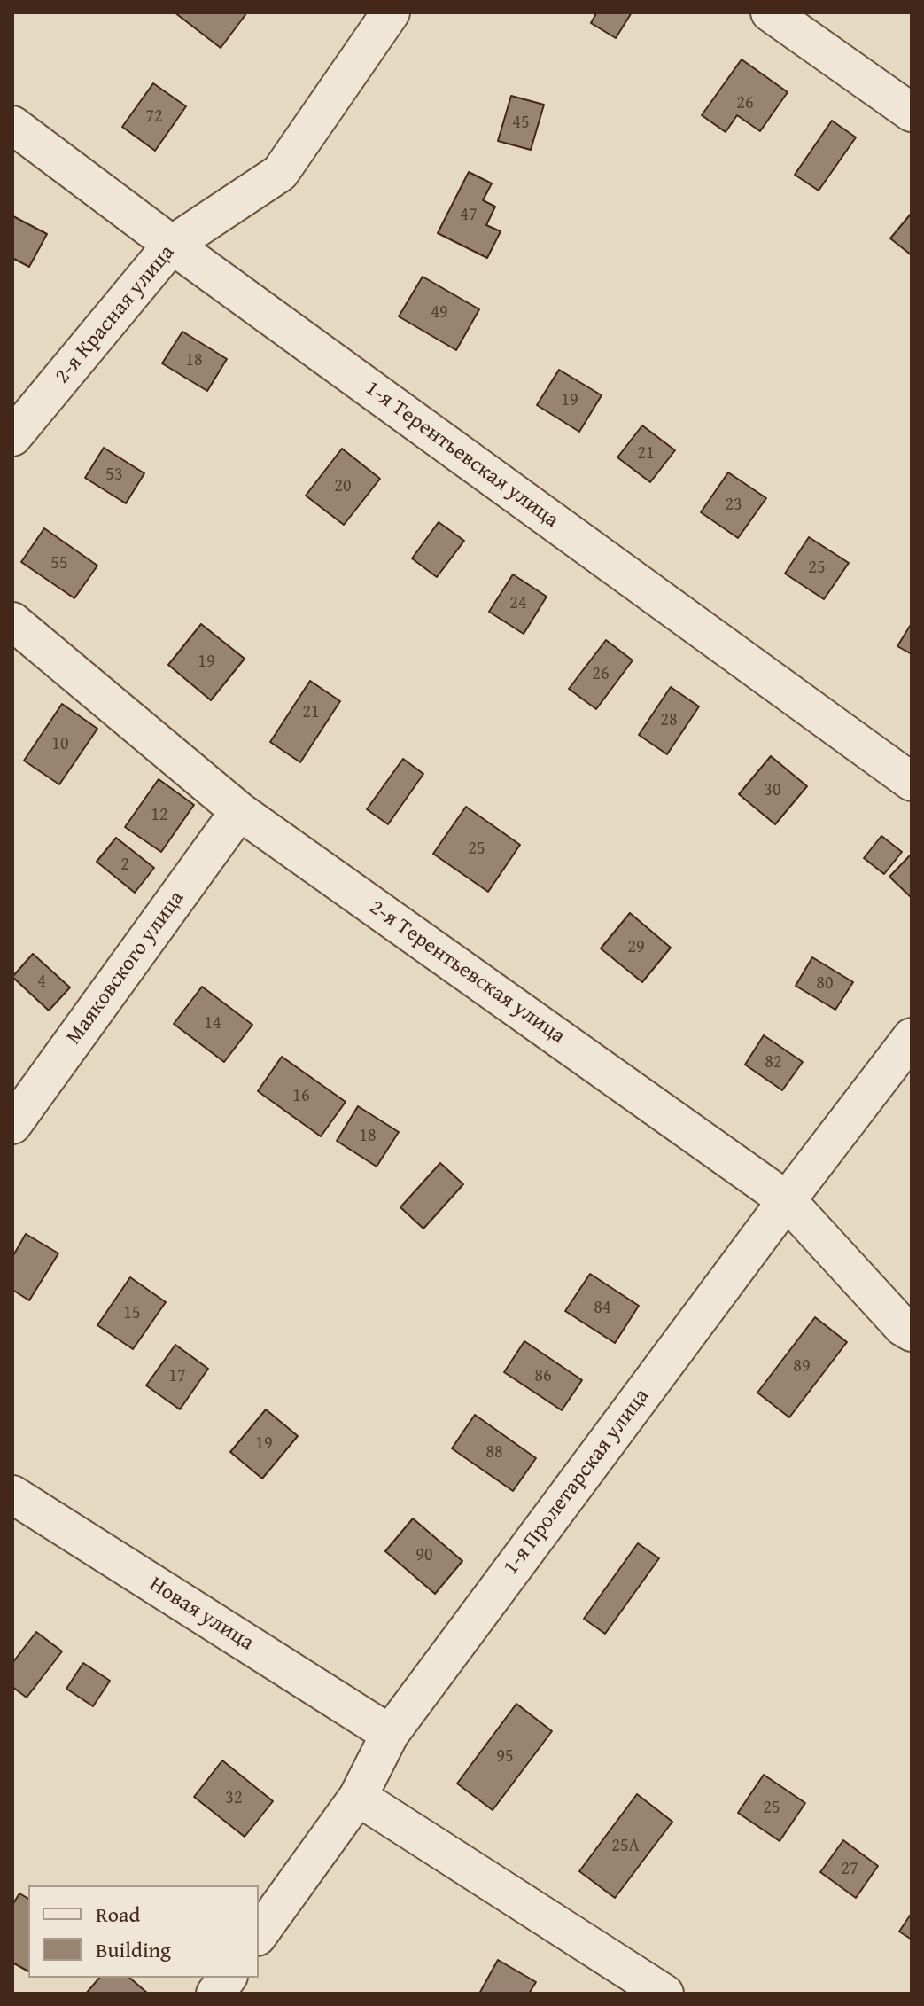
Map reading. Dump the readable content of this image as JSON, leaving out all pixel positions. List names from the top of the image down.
{
  "streets": {
    "street": [
      "2-я Красная улица",
      "1-я Терентьевская улица",
      "Маяковского улица",
      "2-я Терентьевская улица",
      "1-я Пролетарская улица",
      "Новая улица"
    ]
  },
  "crossings": [
    ["2-я Красная улица", "1-я Терентьевская улица"],
    ["Маяковского улица", "2-я Терентьевская улица"],
    ["2-я Терентьевская улица", "1-я Пролетарская улица"],
    ["1-я Пролетарская улица", "Новая улица"]
  ],
  "house_numbers": [
    "26",
    "72",
    "45",
    "47",
    "49",
    "18",
    "19",
    "21",
    "53",
    "20",
    "23",
    "55",
    "25",
    "24",
    "19",
    "26",
    "21",
    "28",
    "10",
    "30",
    "12",
    "25",
    "2",
    "29",
    "4",
    "80",
    "14",
    "82",
    "16",
    "18",
    "84",
    "15",
    "89",
    "17",
    "86",
    "19",
    "88",
    "90",
    "95",
    "32",
    "25",
    "25А",
    "27"
  ],
  "legend": ["Road", "Building"]
}
